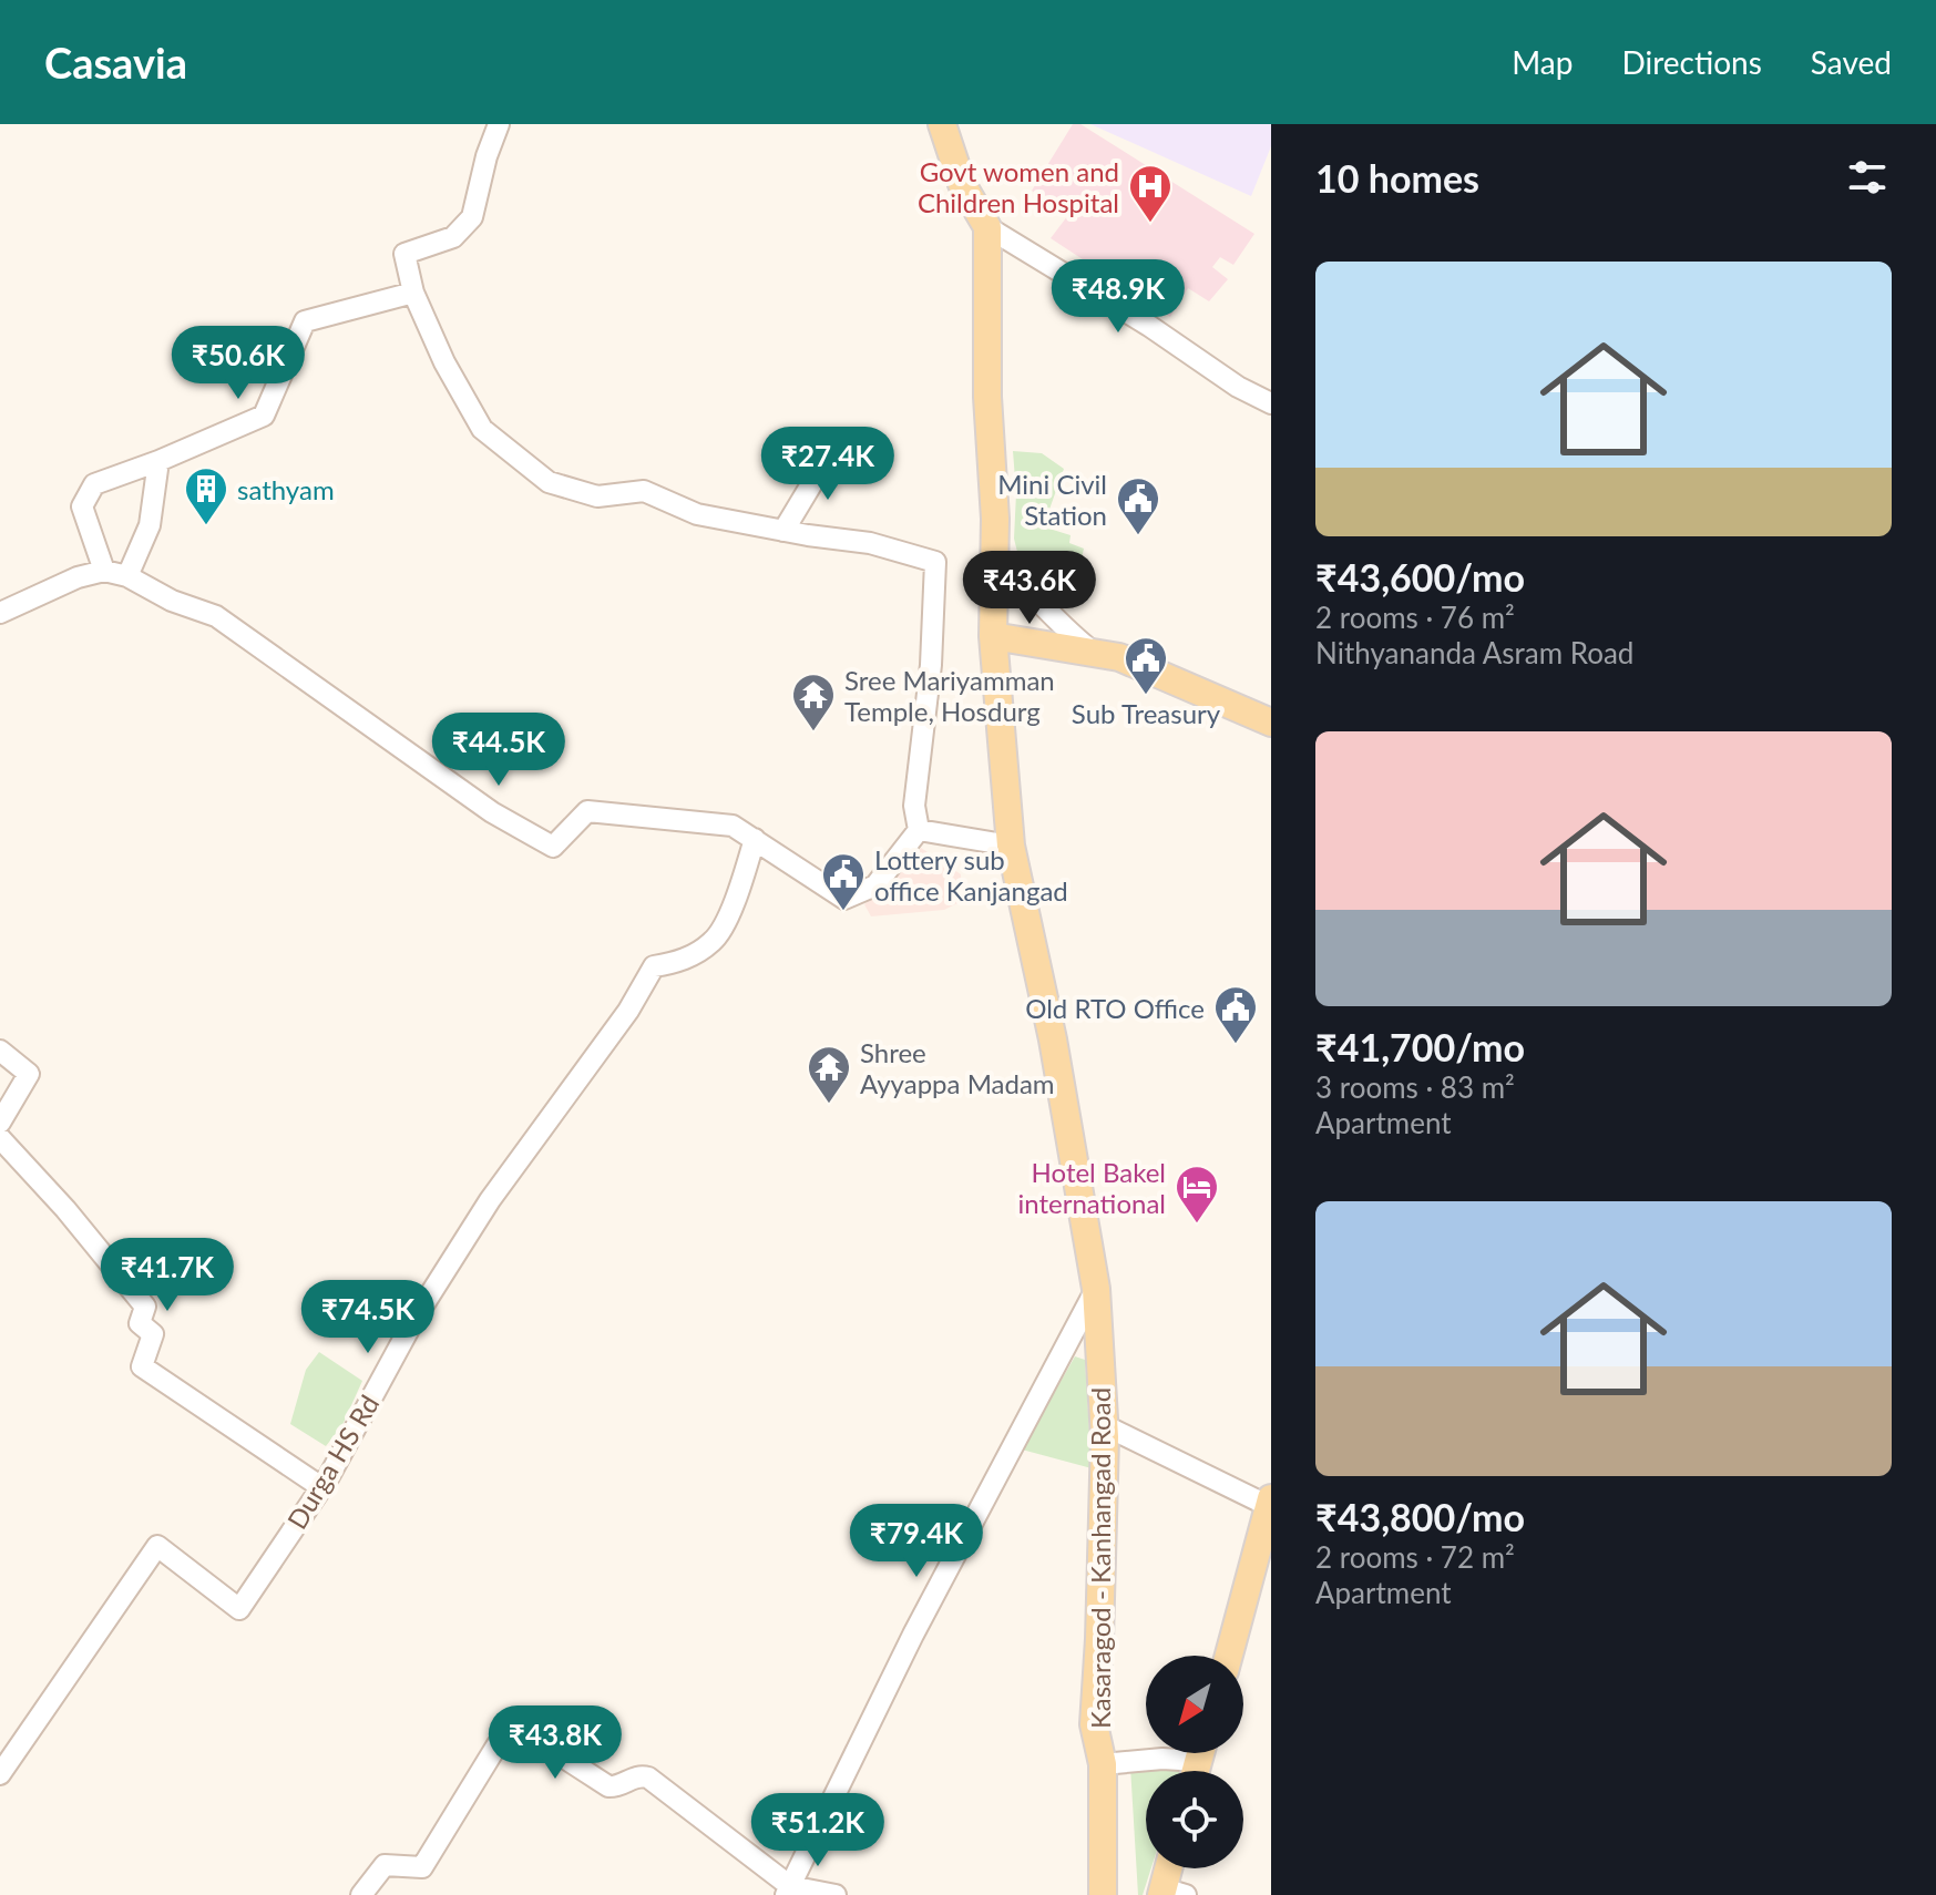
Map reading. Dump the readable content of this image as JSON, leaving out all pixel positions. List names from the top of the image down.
{
  "streets": {
    "main road": ["Kasaragod - Kanhangad Road"],
    "street": ["Durga HS Rd"]
  },
  "places": {
    "hospital": ["Govt women and Children Hospital"],
    "building": ["sathyam"],
    "public building": [
      "Mini Civil Station",
      "Sub Treasury",
      "Lottery sub office Kanjangad",
      "Old RTO Office"
    ],
    "temple": ["Sree Mariyamman Temple, Hosdurg", "Shree Ayyappa Madam"],
    "hotel": ["Hotel Bakel international"]
  },
  "north": "bottom left",
  "page": {
    "header": "Casavia",
    "nav": ["Map", "Directions", "Saved"],
    "heading": "10 homes",
    "list": [
      {
        "name": "₹43,600/mo",
        "note": "2 rooms · 76 m² · Nithyananda Asram Road"
      },
      {
        "name": "₹41,700/mo",
        "note": "3 rooms · 83 m² · Apartment"
      },
      {
        "name": "₹43,800/mo",
        "note": "2 rooms · 72 m² · Apartment"
      }
    ],
    "price": [
      "₹48.9K",
      "₹50.6K",
      "₹27.4K",
      "₹43.6K",
      "₹44.5K",
      "₹41.7K",
      "₹74.5K",
      "₹79.4K",
      "₹43.8K",
      "₹51.2K"
    ]
  }
}
